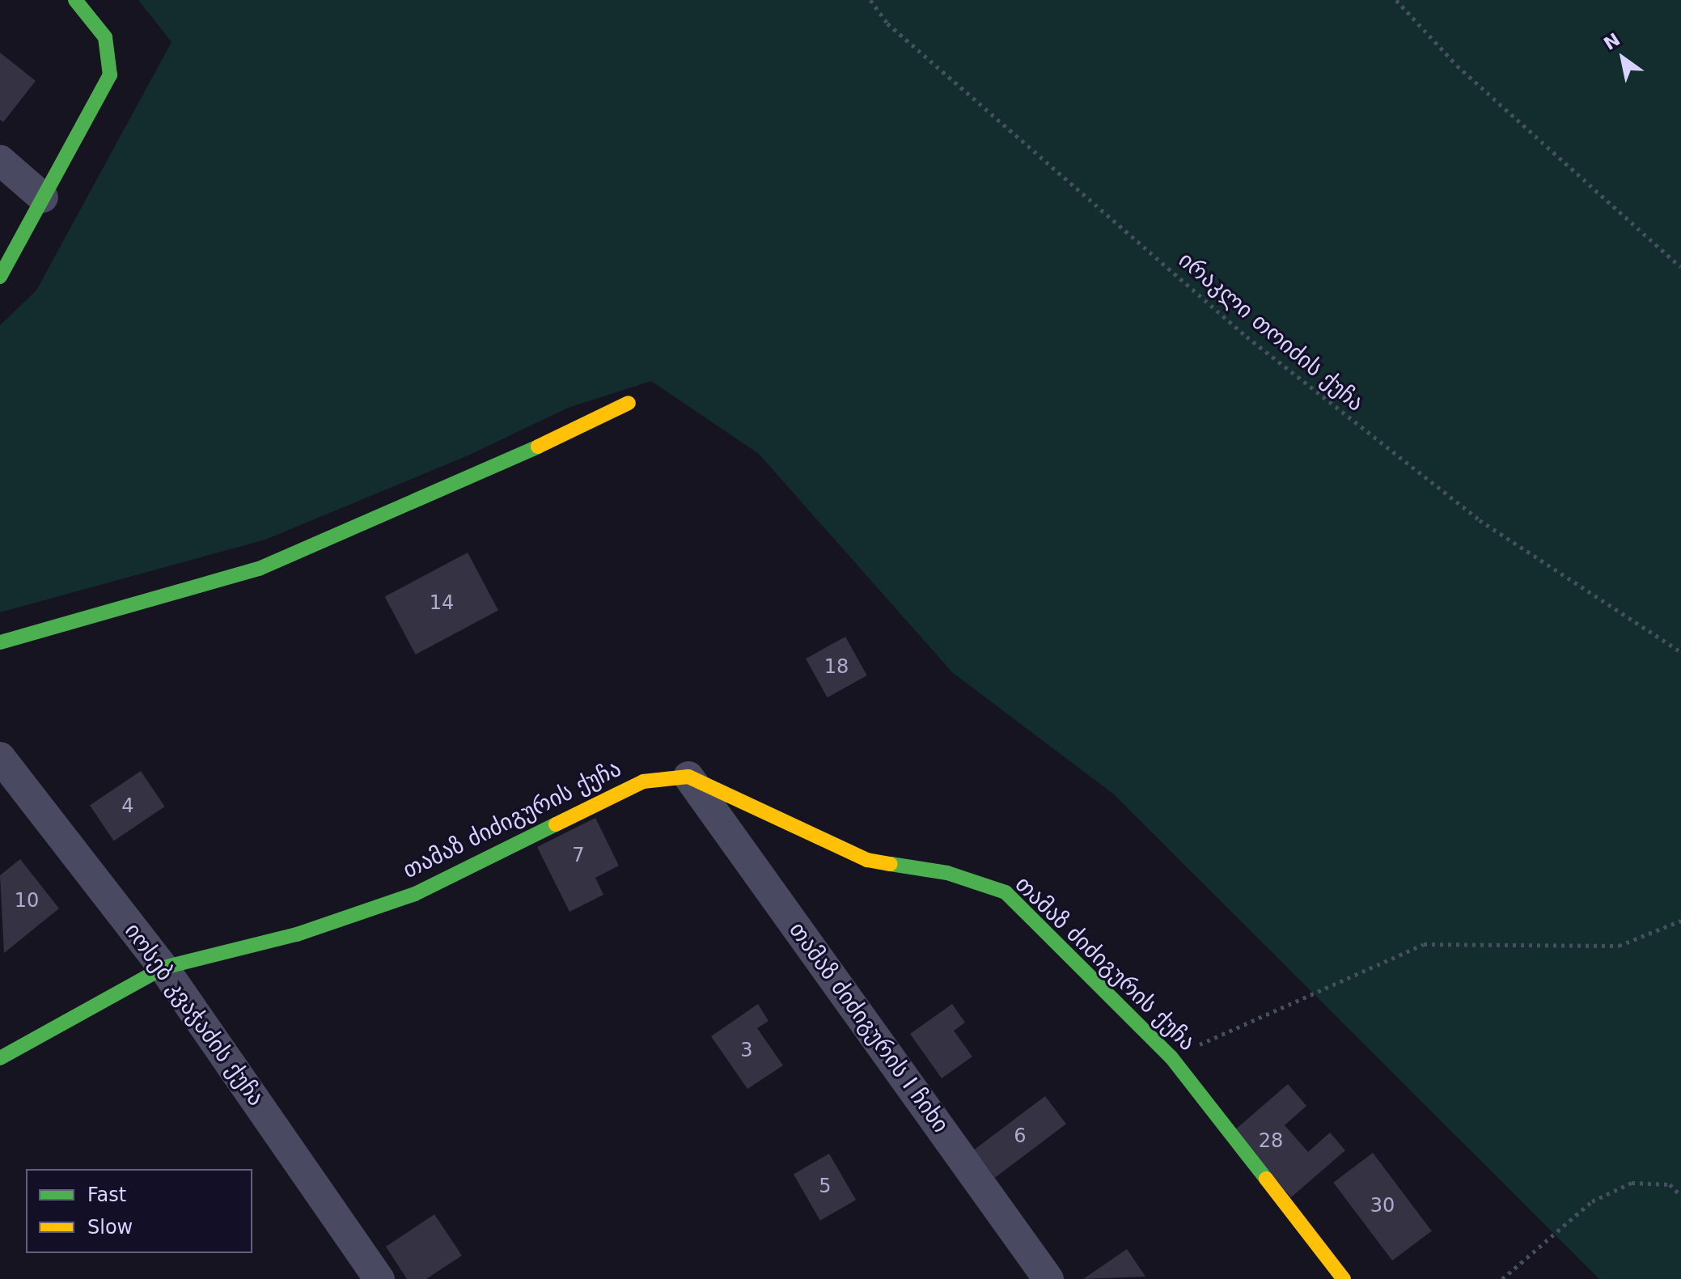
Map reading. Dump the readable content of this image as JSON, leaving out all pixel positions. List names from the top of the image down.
{
  "streets": {
    "street": ["თამაზ ძიძიგურის ქუჩა", "იოსებ კვაჭაძის ქუჩა", "თამაზ ძიძიგურის I ჩიხი"],
    "path": ["ირაკლი თოიძის ქუჩა"]
  },
  "crossings": [
    ["თამაზ ძიძიგურის ქუჩა", "იოსებ კვაჭაძის ქუჩა"],
    ["თამაზ ძიძიგურის ქუჩა", "თამაზ ძიძიგურის I ჩიხი"]
  ],
  "house_numbers": [
    "14",
    "18",
    "4",
    "7",
    "10",
    "3",
    "6",
    "28",
    "5",
    "30"
  ],
  "legend": ["Fast", "Slow"],
  "north": "top left"
}
